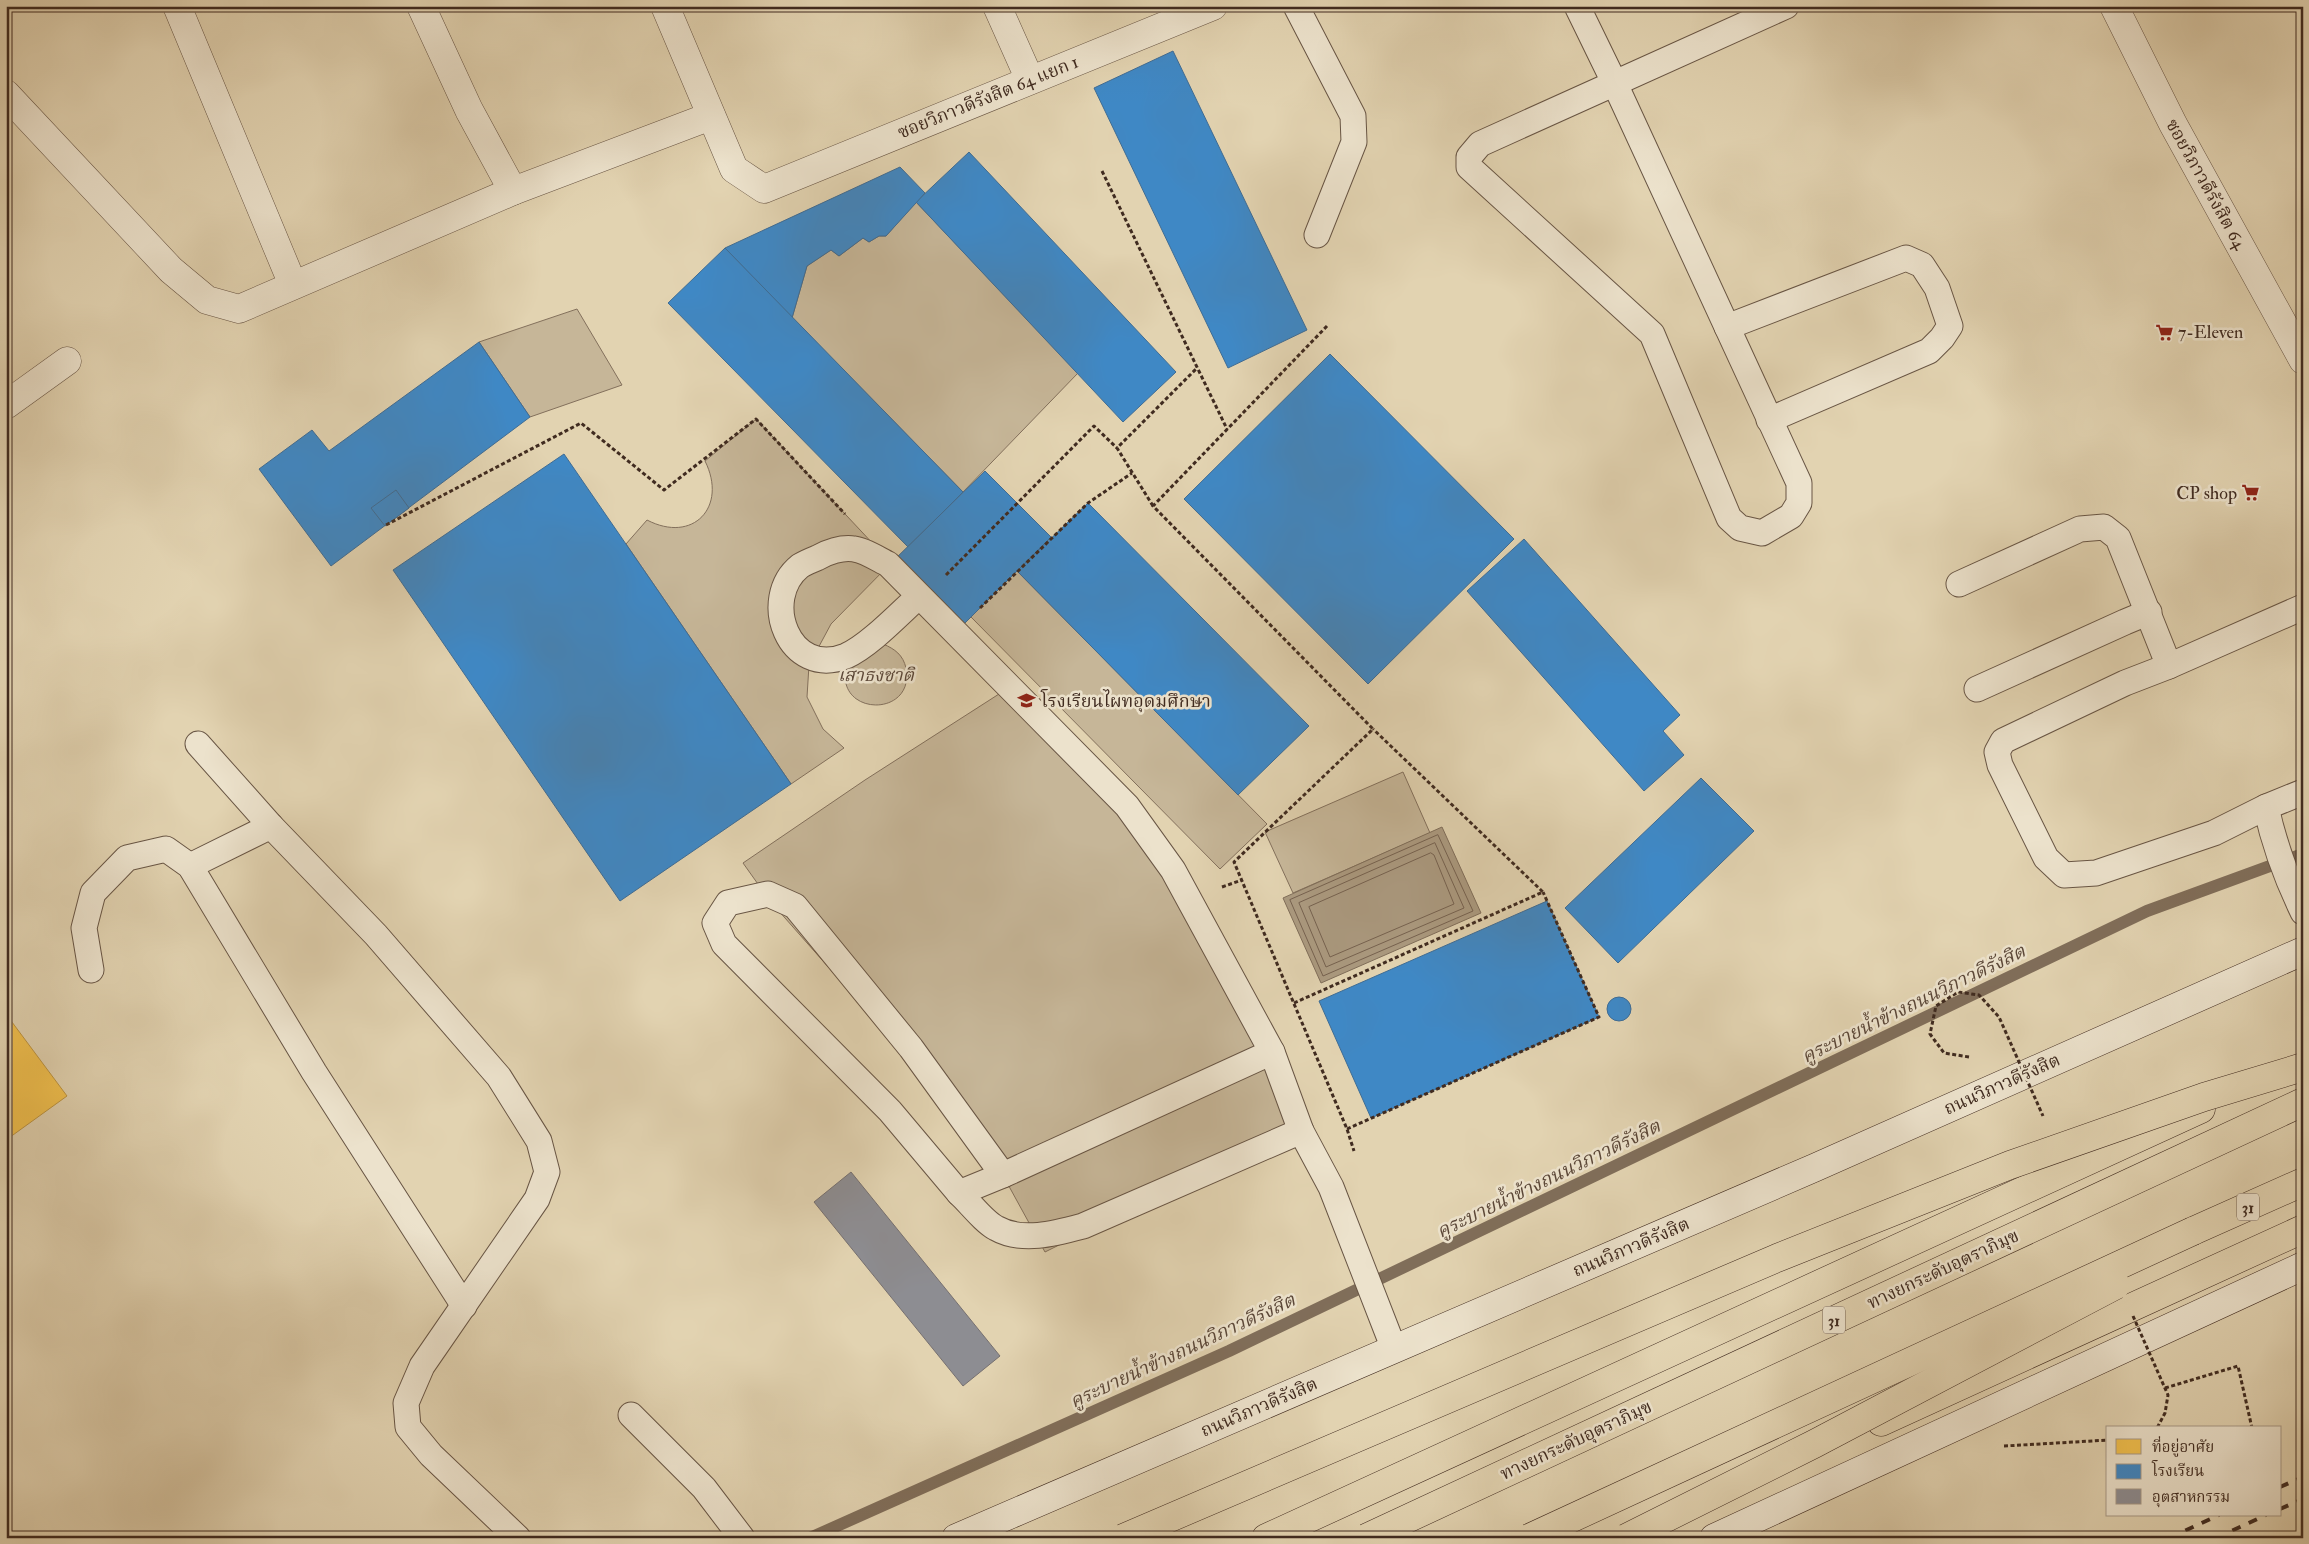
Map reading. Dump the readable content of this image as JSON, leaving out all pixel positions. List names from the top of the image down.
{
  "streets": {
    "highway": ["31", "ทางยกระดับอุตราภิมุข"],
    "street": ["ซอยวิภาวดีรังสิต 64 แยก 1", "ซอยวิภาวดีรังสิต 64", "ถนนวิภาวดีรังสิต"]
  },
  "water": ["คูระบายน้ำข้างถนนวิภาวดีรังสิต"],
  "parks": ["เสาธงชาติ"],
  "places": {
    "supermarket": ["7-Eleven", "CP shop"],
    "school or university": ["โรงเรียนไผทอุดมศึกษา"]
  },
  "legend": ["ที่อยู่อาศัย", "โรงเรียน", "อุตสาหกรรม"]
}
